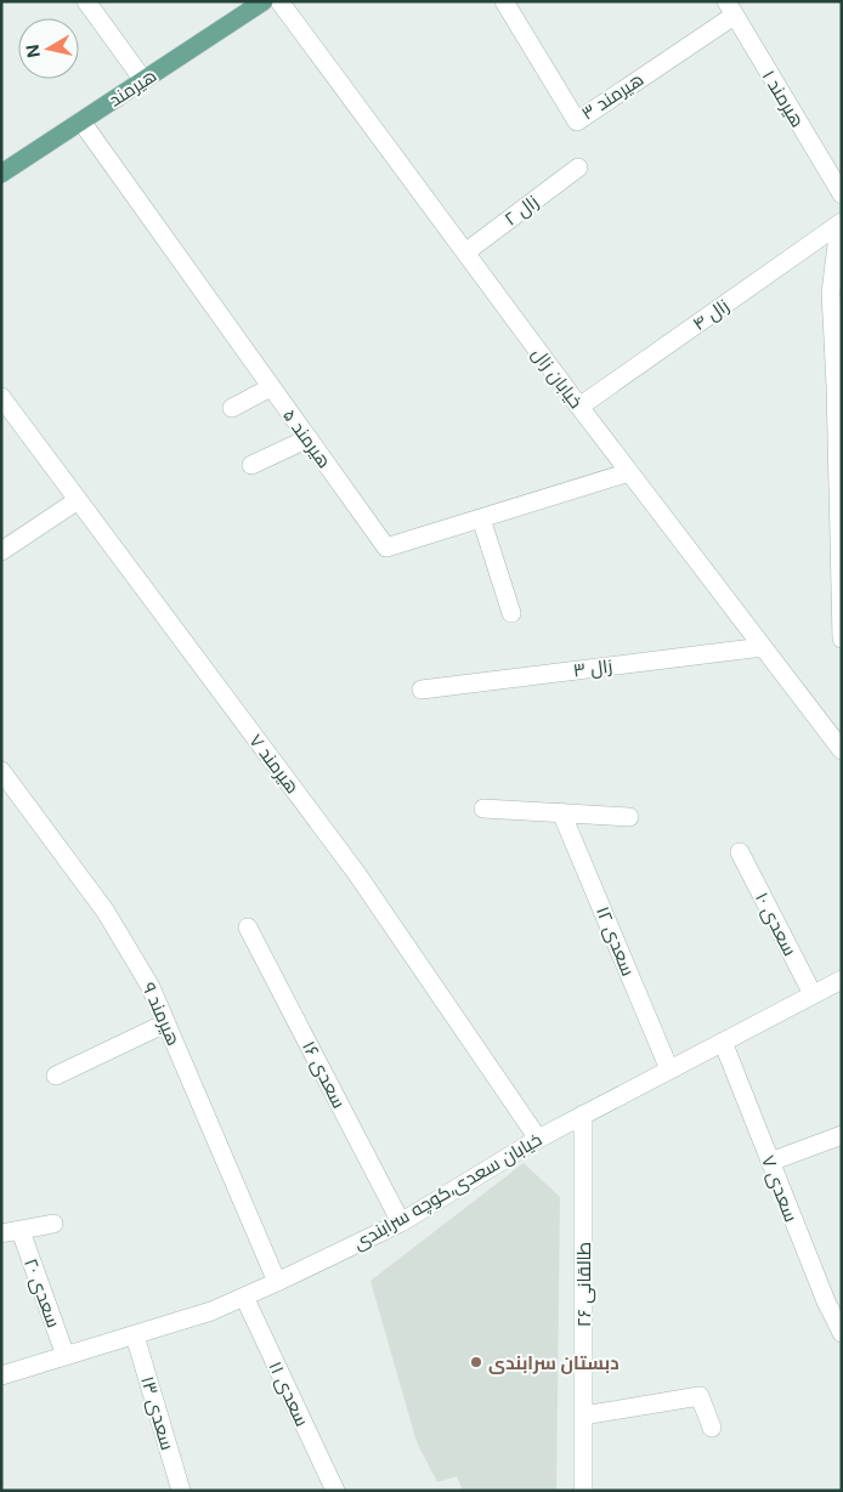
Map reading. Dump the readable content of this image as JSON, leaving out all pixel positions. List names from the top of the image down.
{
  "streets": {
    "main road": ["هیرمند"],
    "street": [
      "هیرمند ۳",
      "هیرمند ۱",
      "زال ۲",
      "زال ۴",
      "خیابان زال",
      "هیرمند ۵",
      "زال ۳",
      "هیرمند ٧",
      "سعدی ۱۰",
      "سعدی ۱۲",
      "هیرمند ٩",
      "سعدی ۱۶",
      "سعدی ۷",
      "خیابان سعدی،کوچه سرابندی",
      "طالقانی ۲۶",
      "سعدی ۲۰",
      "سعدی ۱۱",
      "سعدی ۱۳"
    ]
  },
  "crossings": [
    ["هیرمند", "هیرمند ۵"],
    ["هیرمند ۳", "هیرمند ۱"],
    ["زال ۲", "خیابان زال"],
    ["زال ۴", "خیابان زال"],
    ["خیابان زال", "هیرمند ۵"],
    ["خیابان زال", "زال ۳"],
    ["هیرمند ٧", "خیابان سعدی،کوچه سرابندی"],
    ["سعدی ۱۰", "خیابان سعدی،کوچه سرابندی"],
    ["سعدی ۱۲", "خیابان سعدی،کوچه سرابندی"],
    ["هیرمند ٩", "خیابان سعدی،کوچه سرابندی"],
    ["سعدی ۱۶", "خیابان سعدی،کوچه سرابندی"],
    ["سعدی ۷", "خیابان سعدی،کوچه سرابندی"],
    ["خیابان سعدی،کوچه سرابندی", "طالقانی ۲۶"],
    ["خیابان سعدی،کوچه سرابندی", "سعدی ۲۰"],
    ["خیابان سعدی،کوچه سرابندی", "سعدی ۱۱"],
    ["خیابان سعدی،کوچه سرابندی", "سعدی ۱۳"]
  ],
  "places": ["دبستان سرابندی"],
  "north": "left"
}
